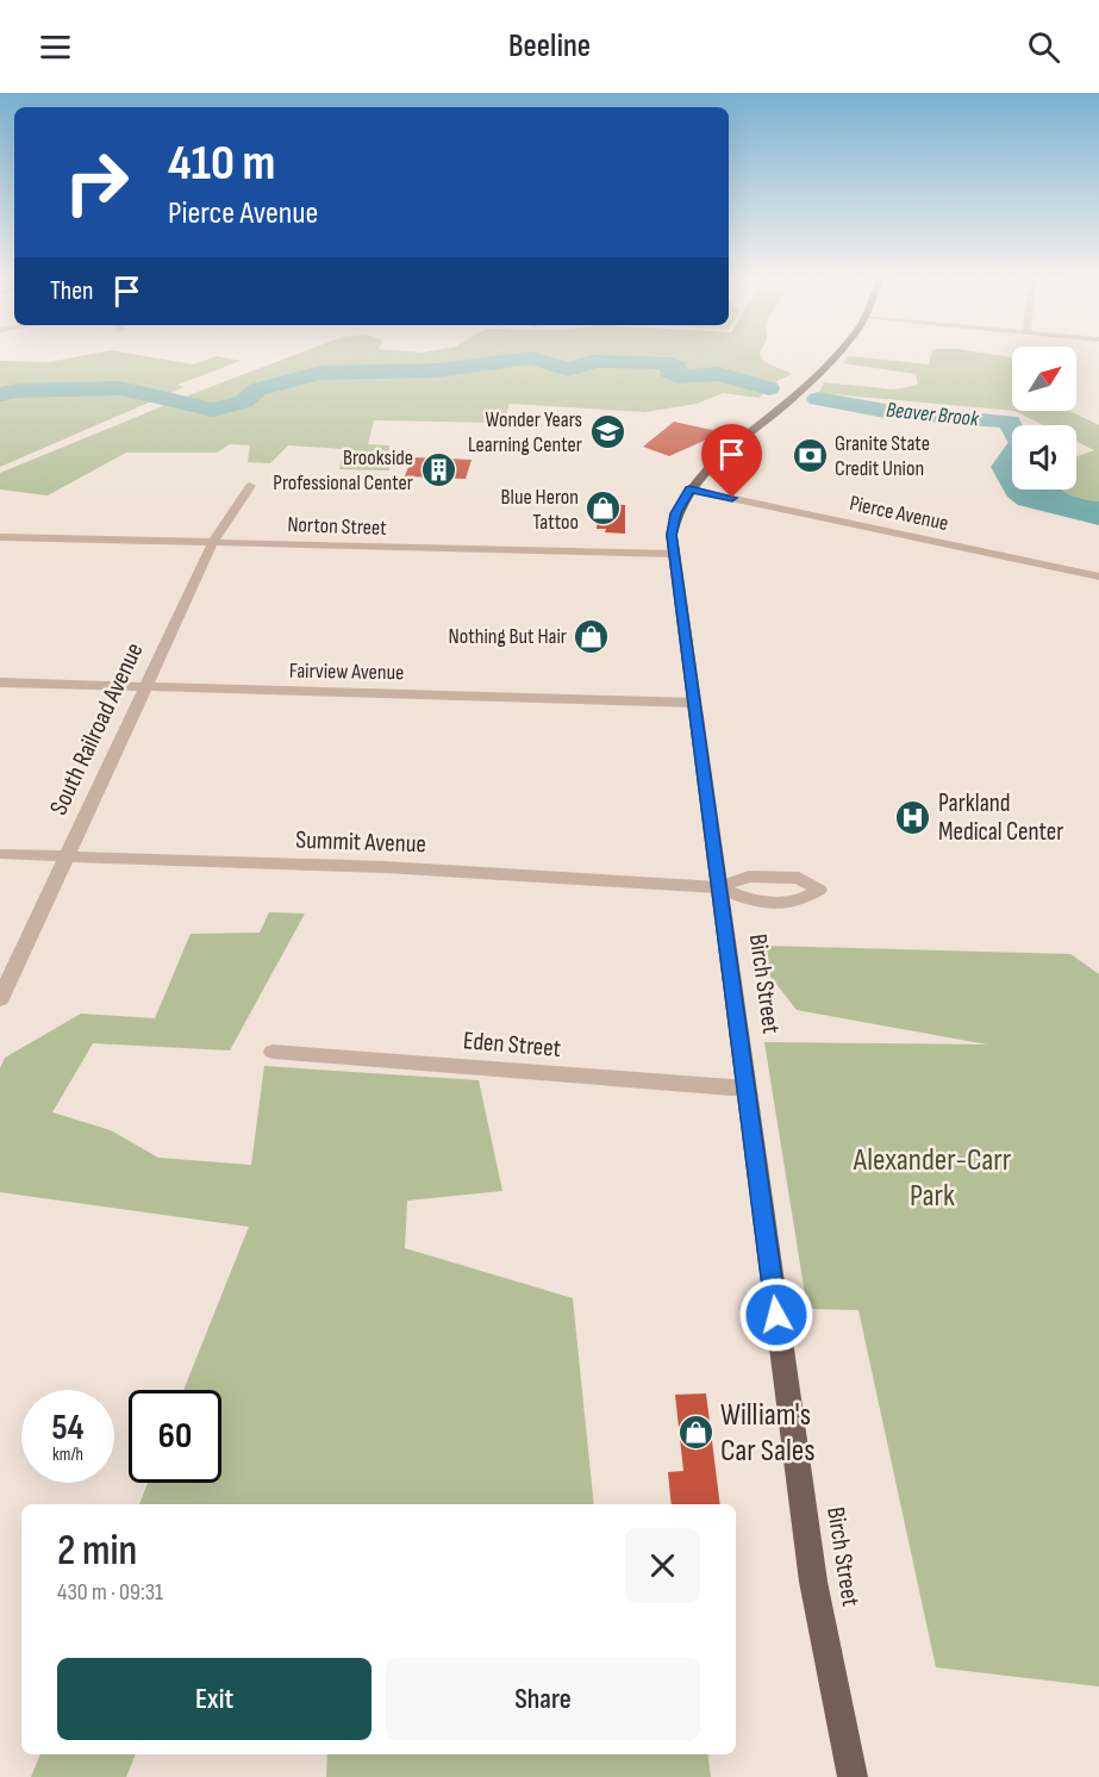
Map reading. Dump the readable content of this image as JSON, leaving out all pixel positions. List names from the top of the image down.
{
  "streets": {
    "main road": ["Birch Street"],
    "street": [
      "Pierce Avenue",
      "Norton Street",
      "Fairview Avenue",
      "South Railroad Avenue",
      "Summit Avenue",
      "Eden Street"
    ]
  },
  "crossings": [
    ["Pierce Avenue", "Birch Street"],
    ["Norton Street", "South Railroad Avenue"],
    ["Norton Street", "Birch Street"],
    ["Fairview Avenue", "South Railroad Avenue"],
    ["Fairview Avenue", "Birch Street"],
    ["South Railroad Avenue", "Summit Avenue"],
    ["Summit Avenue", "Birch Street"],
    ["Birch Street", "Eden Street"]
  ],
  "water": ["Beaver Brook"],
  "parks": ["Alexander-Carr Park"],
  "places": {
    "school or university": ["Wonder Years Learning Center"],
    "bank": ["Granite State Credit Union"],
    "building": ["Brookside Professional Center"],
    "shop": ["Blue Heron Tattoo", "Nothing But Hair", "William's Car Sales"],
    "hospital": ["Parkland Medical Center"]
  },
  "north": "top right",
  "page": {
    "header": "Beeline",
    "turn": ["410 m", "Pierce Avenue"],
    "then": "Then",
    "speed": "54 km/h",
    "limit": "60",
    "heading": ["2 min", "430 m · 09:31"],
    "buttons": ["Exit", "Share"]
  }
}
